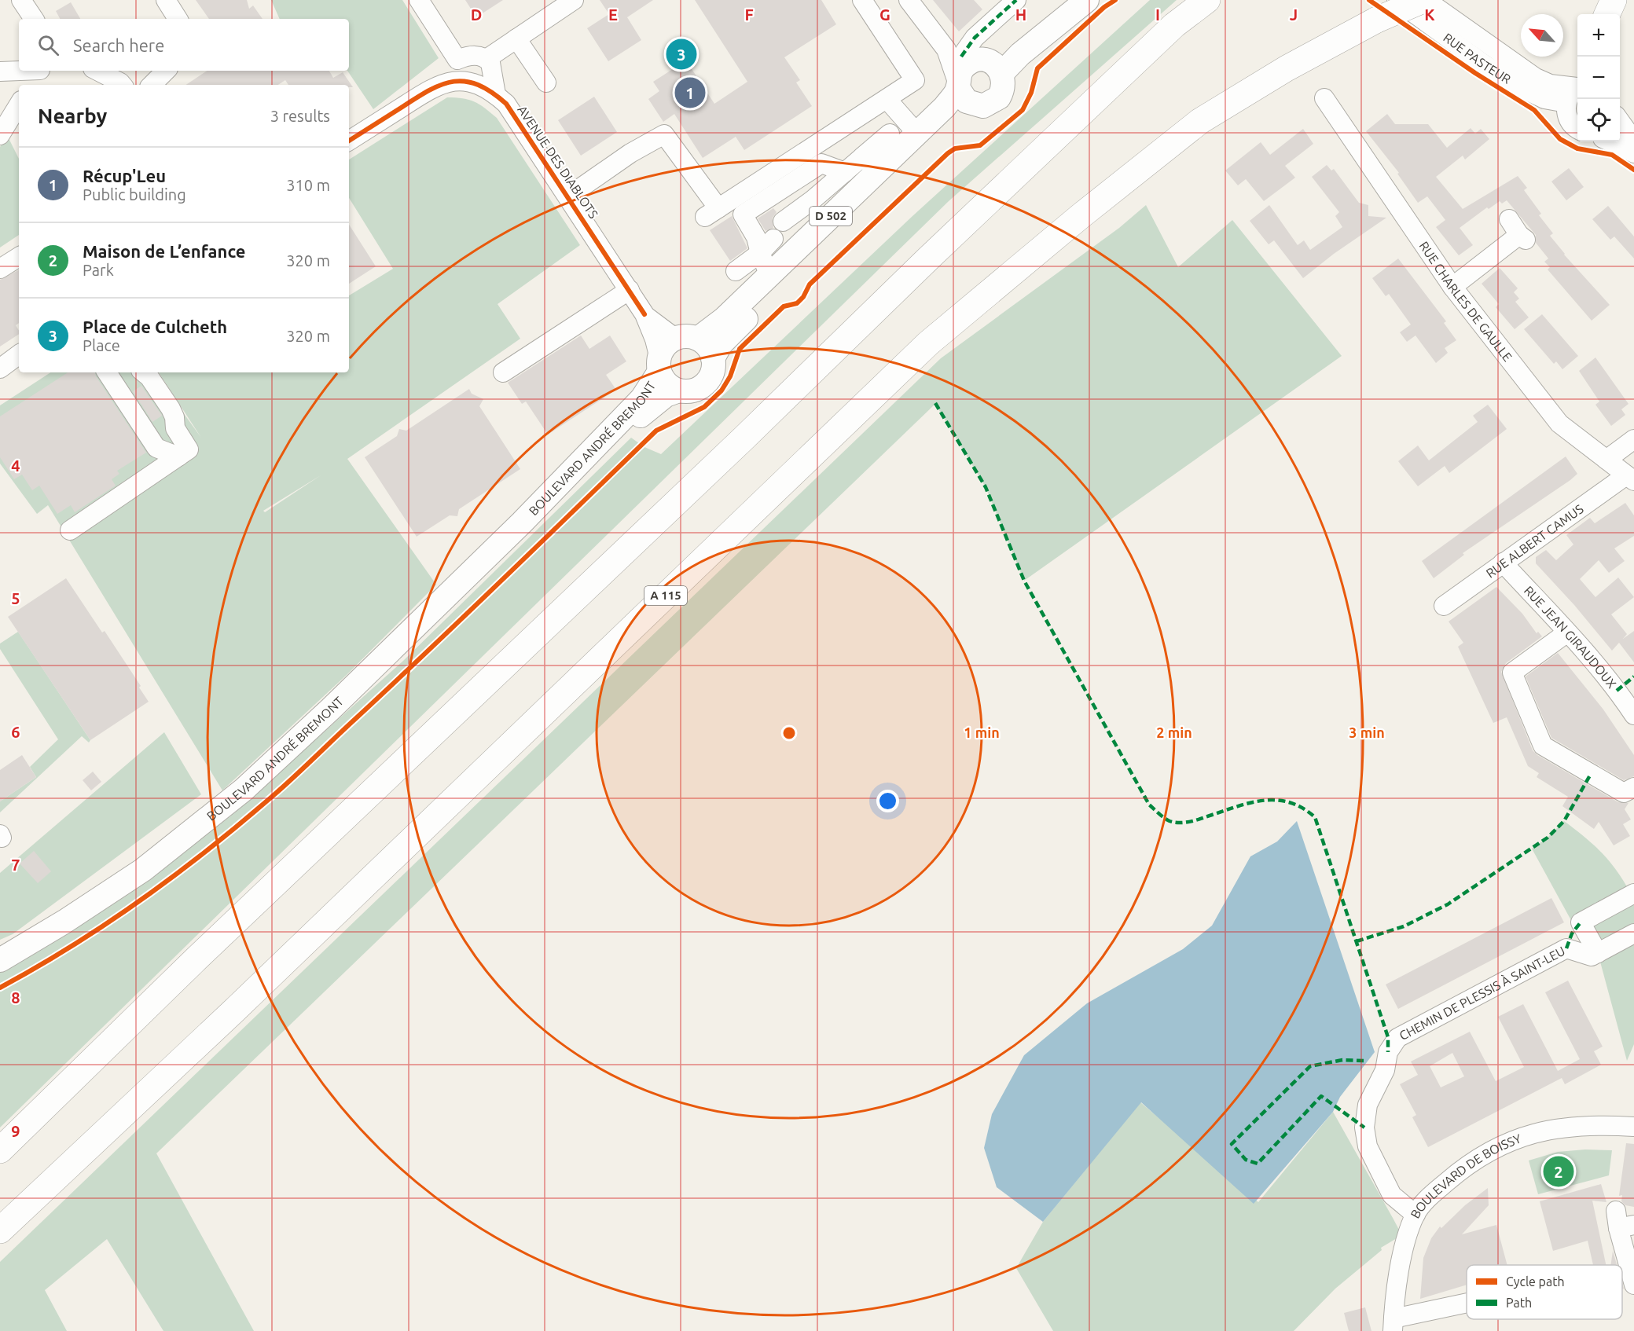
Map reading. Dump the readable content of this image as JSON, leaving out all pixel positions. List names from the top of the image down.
{
  "streets": {
    "highway": ["A 115"],
    "main road": ["D 502", "BOULEVARD ANDRÉ BREMONT"],
    "street": [
      "RUE PASTEUR",
      "AVENUE DES DIABLOTS",
      "RUE CHARLES DE GAULLE",
      "RUE ALBERT CAMUS",
      "RUE JEAN GIRAUDOUX",
      "CHEMIN DE PLESSIS À SAINT-LEU",
      "BOULEVARD DE BOISSY"
    ]
  },
  "crossings": [
    ["RUE PASTEUR", "A 115"],
    ["AVENUE DES DIABLOTS", "D 502"],
    ["AVENUE DES DIABLOTS", "BOULEVARD ANDRÉ BREMONT"],
    ["D 502", "BOULEVARD ANDRÉ BREMONT"],
    ["RUE CHARLES DE GAULLE", "RUE ALBERT CAMUS"],
    ["RUE ALBERT CAMUS", "RUE JEAN GIRAUDOUX"],
    ["CHEMIN DE PLESSIS À SAINT-LEU", "BOULEVARD DE BOISSY"]
  ],
  "legend": ["Cycle path", "Path"],
  "north": "top left",
  "page": {
    "map_buttons": ["+", "−"],
    "search": "Search here",
    "pins": ["3", "1", "2"],
    "heading": ["Nearby", "3 results"],
    "list": [
      {
        "mark": "1",
        "name": "Récup'Leu",
        "note": "Public building",
        "value": "310 m"
      },
      {
        "mark": "2",
        "name": "Maison de L’enfance",
        "note": "Park",
        "value": "320 m"
      },
      {
        "mark": "3",
        "name": "Place de Culcheth",
        "note": "Place",
        "value": "320 m"
      }
    ]
  },
  "grid": {
    "columns": [
      "D",
      "E",
      "F",
      "G",
      "H",
      "I",
      "J",
      "K"
    ],
    "rows": [
      "4",
      "5",
      "6",
      "7",
      "8",
      "9"
    ]
  },
  "rings": ["1 min", "2 min", "3 min"]
}
